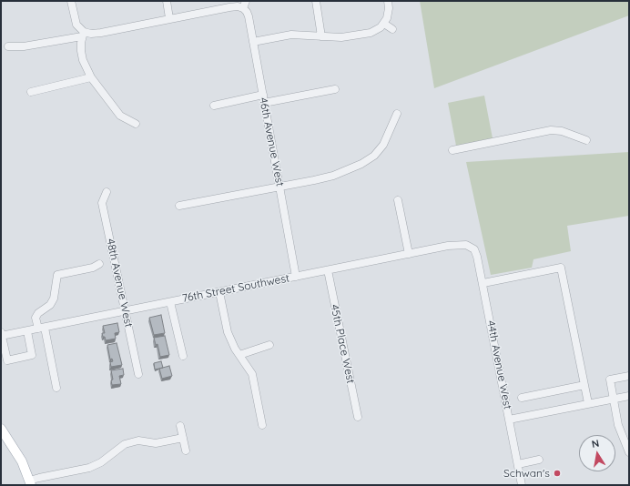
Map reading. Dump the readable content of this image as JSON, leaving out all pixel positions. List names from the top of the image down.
{
  "streets": {
    "street": [
      "46th Avenue West",
      "48th Avenue West",
      "76th Street Southwest",
      "45th Place West",
      "44th Avenue West"
    ]
  },
  "crossings": [
    ["46th Avenue West", "76th Street Southwest"],
    ["48th Avenue West", "76th Street Southwest"],
    ["76th Street Southwest", "45th Place West"],
    ["76th Street Southwest", "44th Avenue West"]
  ],
  "places": ["Schwan's"],
  "north": "top"
}
